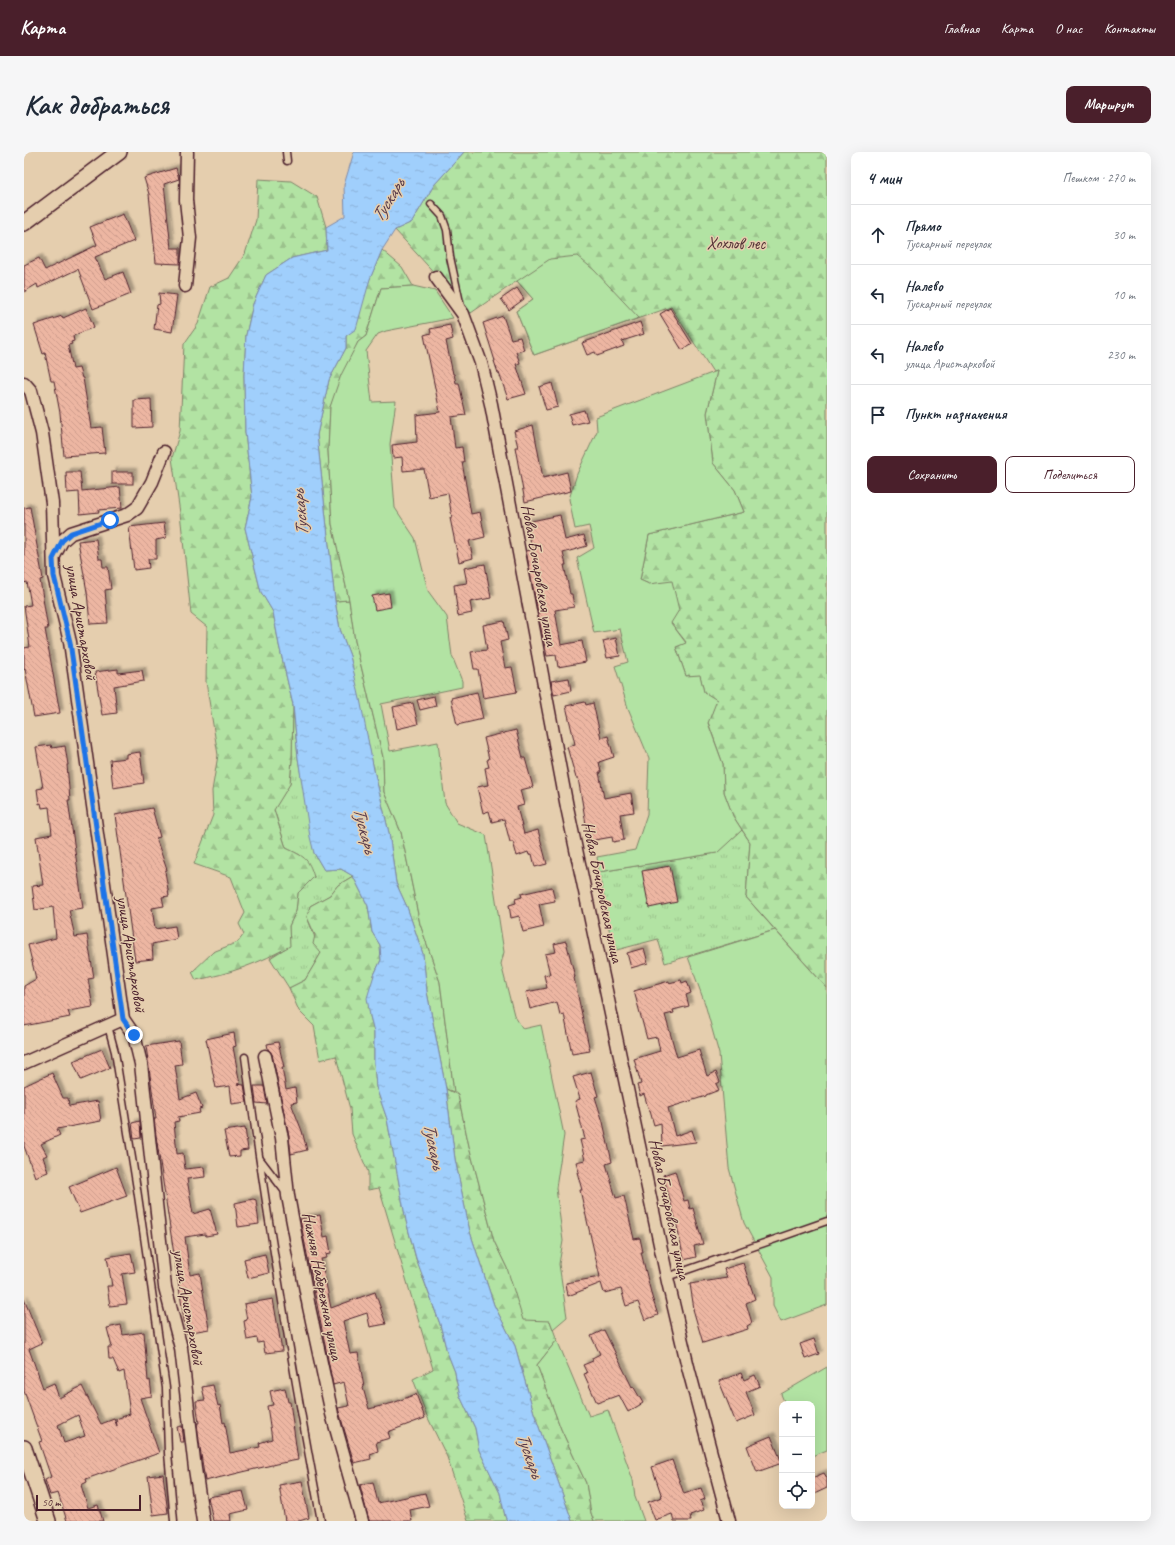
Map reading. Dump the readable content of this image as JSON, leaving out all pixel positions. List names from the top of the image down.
{
  "streets": {
    "street": ["Новая Бочаровская улица", "улица Аристарховой", "Нижняя Набережная улица"]
  },
  "water": ["Тускарь"],
  "parks": ["Хохлов лес"],
  "scale_bar": "50 m",
  "page": {
    "header": "Карта",
    "nav": [
      "Главная",
      "Карта",
      "О нас",
      "Контакты"
    ],
    "buttons": [
      "Маршрут",
      ["Сохранить", "Поделиться"]
    ],
    "title": "Как добраться",
    "heading": ["4 мин", "Пешком · 270 m"],
    "list": [
      ["Прямо", "Тускарный переулок", "30 m"],
      ["Налево", "Тускарный переулок", "10 m"],
      ["Налево", "улица Аристарховой", "230 m"],
      "Пункт назначения"
    ],
    "map_buttons": ["+", "−"],
    "scale": "50 m"
  }
}
